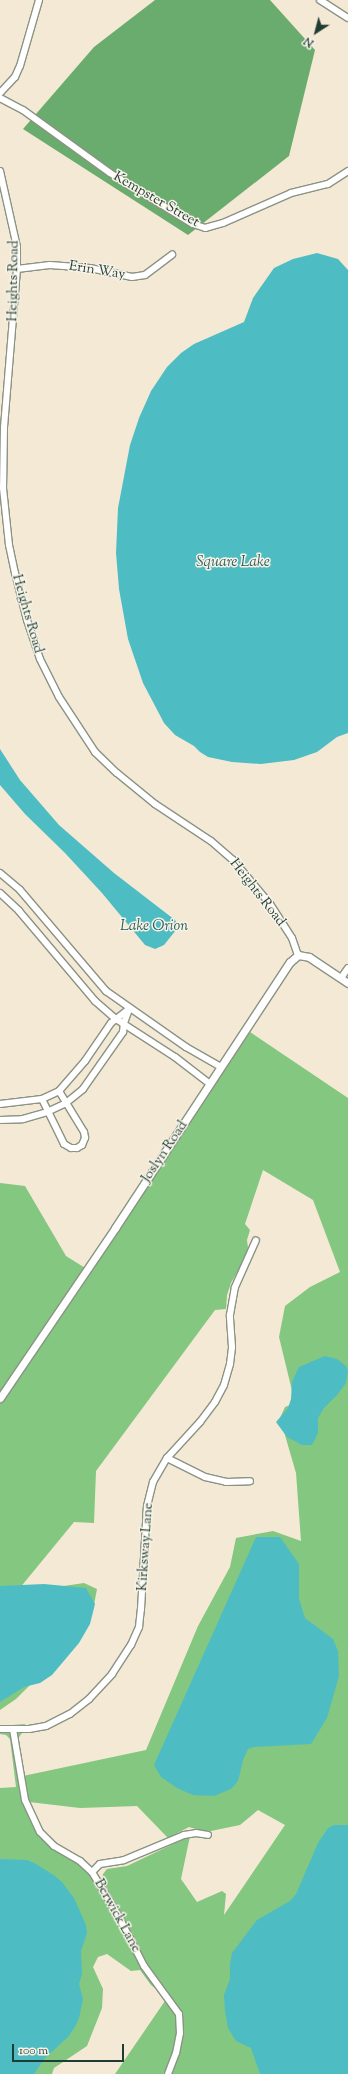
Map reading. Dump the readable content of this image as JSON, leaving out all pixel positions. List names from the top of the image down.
{
  "streets": {
    "street": [
      "Kempster Street",
      "Erin Way",
      "Heights Road",
      "Joslyn Road",
      "Kirksway Lane",
      "Berwick Lane"
    ]
  },
  "crossings": [
    ["Erin Way", "Heights Road"],
    ["Heights Road", "Joslyn Road"],
    ["Kirksway Lane", "Berwick Lane"]
  ],
  "water": ["Square Lake", "Lake Orion"],
  "scale_bar": "100 m",
  "north": "bottom left"
}
